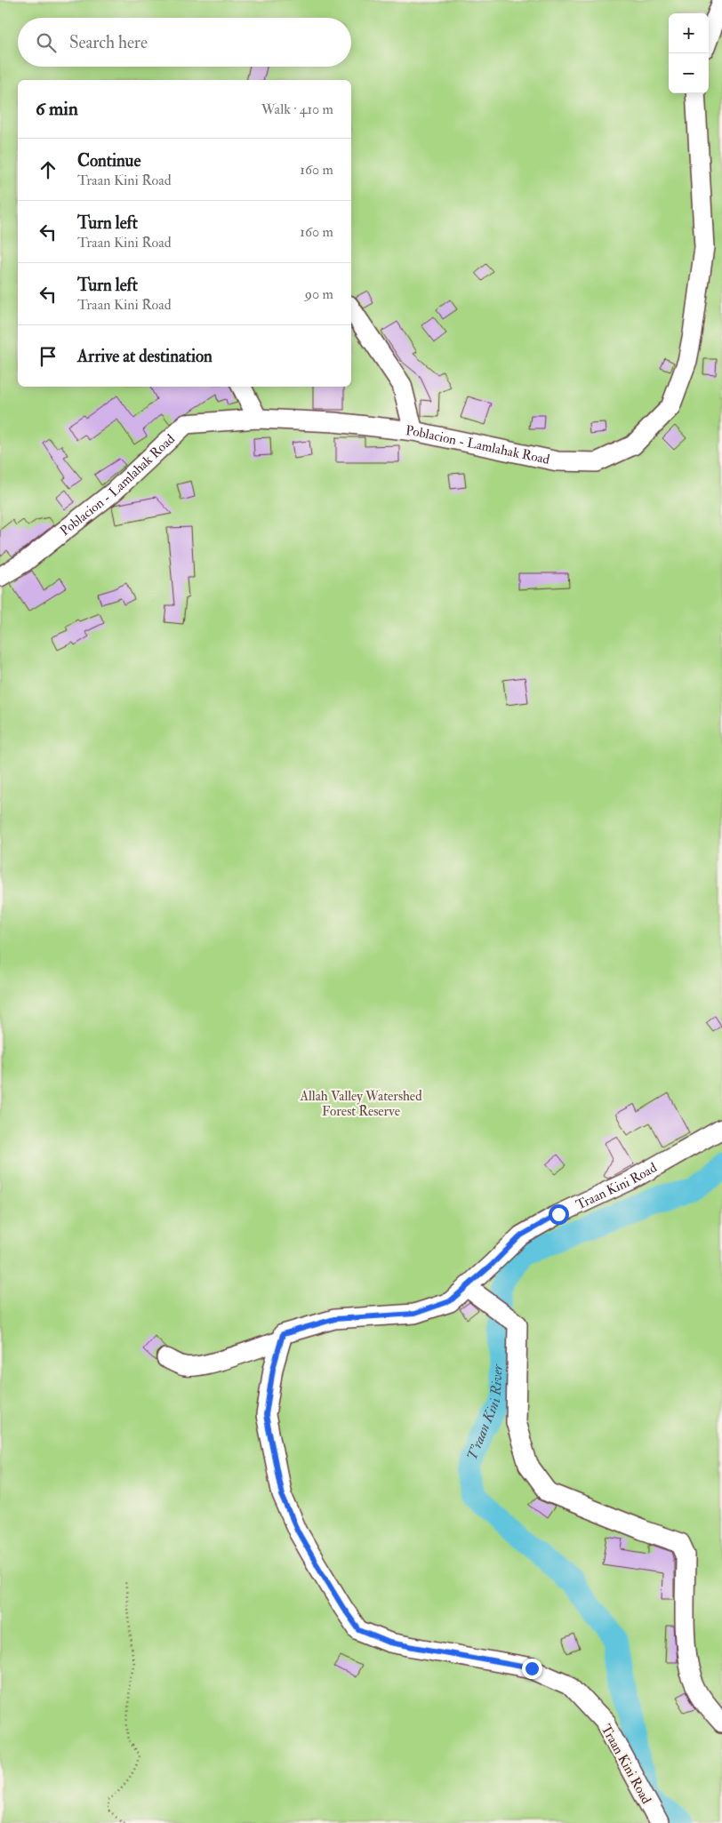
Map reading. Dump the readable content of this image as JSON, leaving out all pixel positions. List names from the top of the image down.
{
  "streets": {
    "street": ["Poblacion - Lamlahak Road", "Traan Kini Road"]
  },
  "water": ["T'raan Kini River"],
  "parks": ["Allah Valley Watershed Forest Reserve"],
  "page": {
    "map_buttons": ["+", "−"],
    "search": "Search here",
    "heading": ["6 min", "Walk · 410 m"],
    "list": [
      ["Continue", "Traan Kini Road", "160 m"],
      ["Turn left", "Traan Kini Road", "160 m"],
      ["Turn left", "Traan Kini Road", "90 m"],
      "Arrive at destination"
    ]
  }
}
